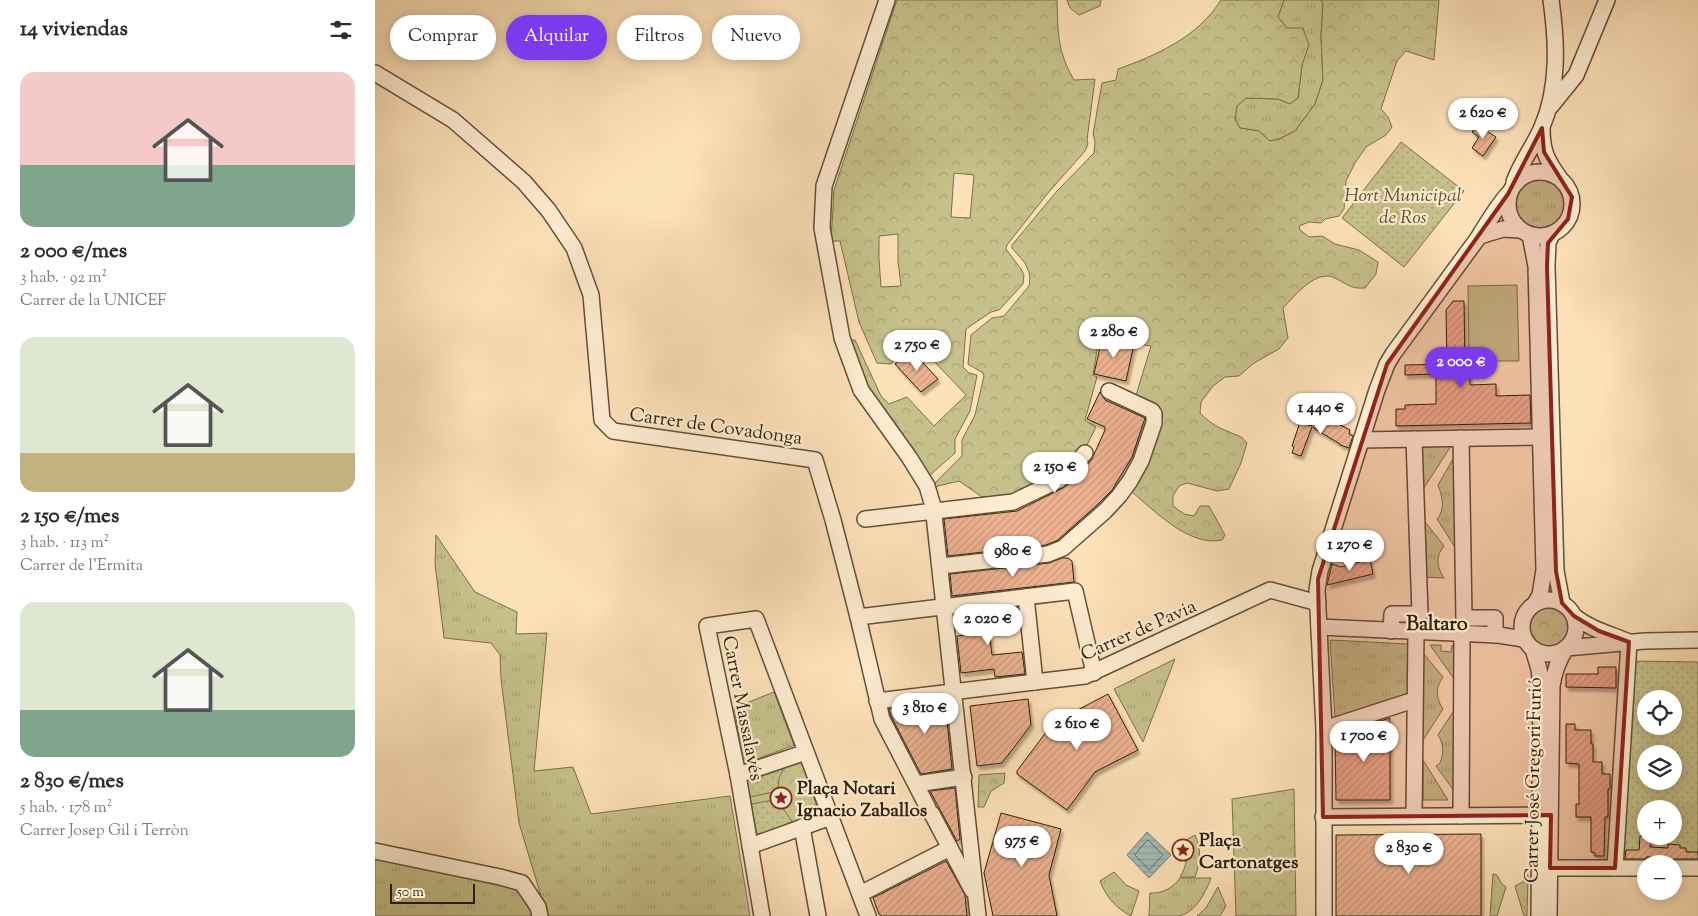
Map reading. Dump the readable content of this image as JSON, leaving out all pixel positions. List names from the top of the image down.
{
  "streets": {
    "street": [
      "Carrer de Covadonga",
      "Carrer de Pavia",
      "Carrer Massalavés",
      "Carrer José Gregori Furió"
    ]
  },
  "crossings": [
    ["Carrer de Covadonga", "Carrer de Pavia"]
  ],
  "districts": ["Baltaro"],
  "parks": ["Hort Municipal de Ros"],
  "places": {
    "place": ["Plaça Notari Ignacio Zaballos", "Plaça Cartonatges"]
  },
  "scale_bar": "50 m",
  "page": {
    "heading": "14 viviendas",
    "chip": [
      "Comprar",
      "Alquilar",
      "Filtros",
      "Nuevo"
    ],
    "list": [
      {
        "name": "2 000 €/mes",
        "note": "3 hab. · 92 m² · Carrer de la UNICEF"
      },
      {
        "name": "2 150 €/mes",
        "note": "3 hab. · 113 m² · Carrer de l'Ermita"
      },
      {
        "name": "2 830 €/mes",
        "note": "5 hab. · 178 m² · Carrer Josep Gil i Terròn"
      }
    ],
    "price": [
      "2 620 €",
      "2 280 €",
      "2 750 €",
      "2 000 €",
      "1 440 €",
      "2 150 €",
      "1 270 €",
      "980 €",
      "2 020 €",
      "3 810 €",
      "2 610 €",
      "1 700 €",
      "975 €",
      "2 830 €"
    ],
    "map_buttons": ["+", "−"],
    "scale": "50 m"
  }
}
